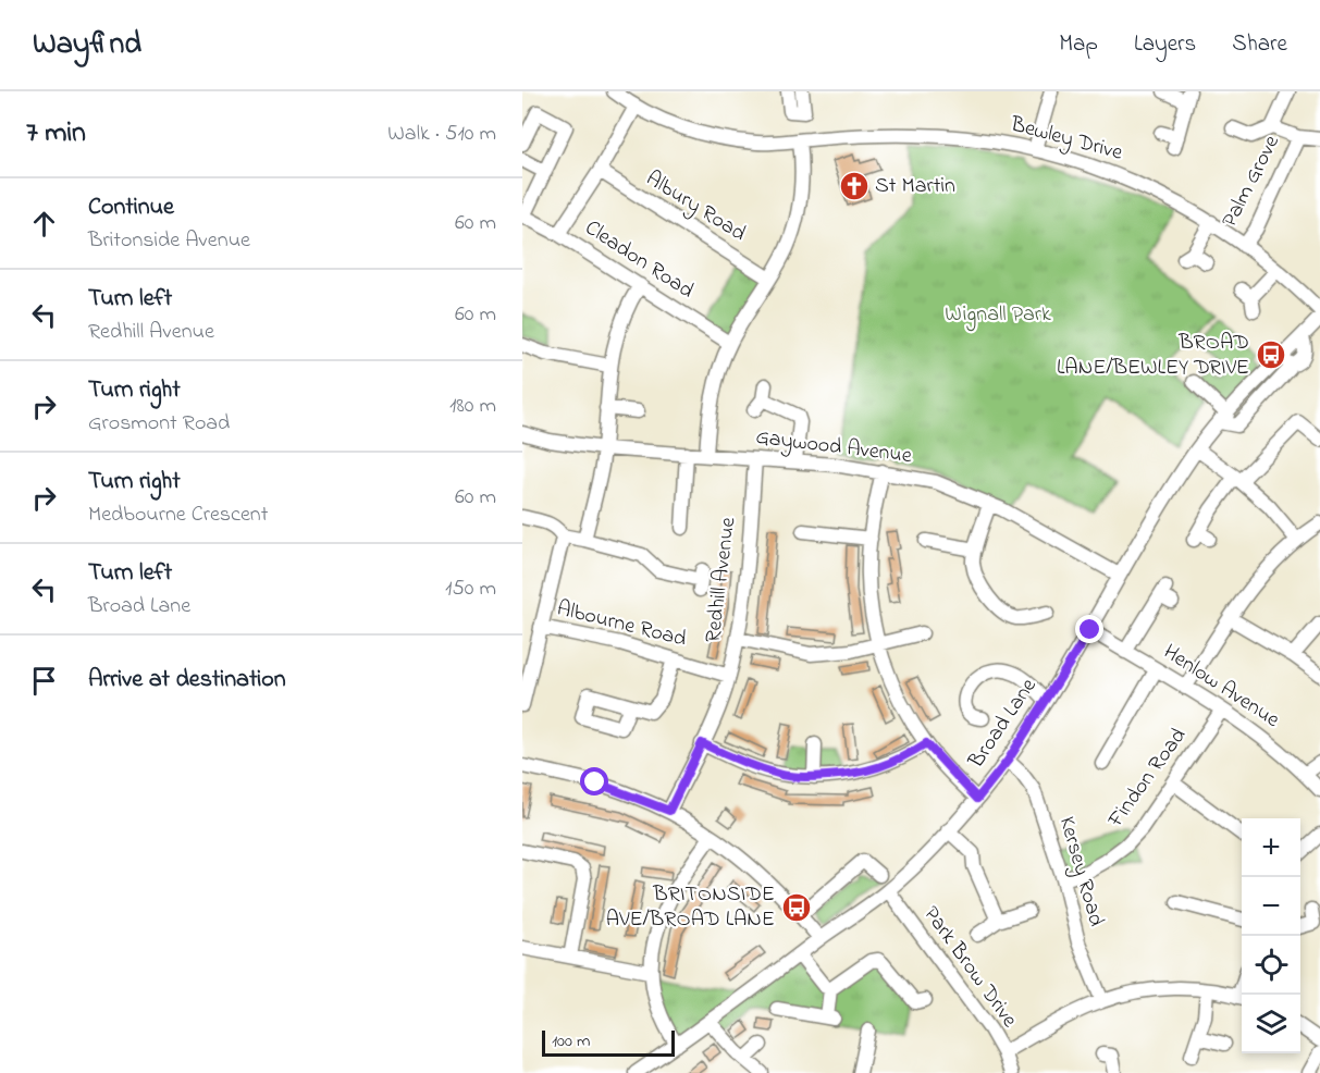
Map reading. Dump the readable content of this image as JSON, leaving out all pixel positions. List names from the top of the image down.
{
  "streets": {
    "street": [
      "Bewley Drive",
      "Palm Grove",
      "Albury Road",
      "Cleadon Road",
      "Gaywood Avenue",
      "Redhill Avenue",
      "Albourne Road",
      "Henlow Avenue",
      "Broad Lane",
      "Findon Road",
      "Kersey Road",
      "Park Brow Drive"
    ]
  },
  "crossings": [
    ["Bewley Drive", "Palm Grove"],
    ["Gaywood Avenue", "Redhill Avenue"],
    ["Gaywood Avenue", "Broad Lane"],
    ["Redhill Avenue", "Albourne Road"],
    ["Henlow Avenue", "Broad Lane"],
    ["Henlow Avenue", "Findon Road"],
    ["Broad Lane", "Kersey Road"],
    ["Broad Lane", "Park Brow Drive"],
    ["Findon Road", "Kersey Road"]
  ],
  "parks": ["Wignall Park"],
  "places": {
    "church": ["St Martin"],
    "bus stop": ["BROAD LANE/BEWLEY DRIVE", "BRITONSIDE AVE/BROAD LANE"]
  },
  "scale_bar": "100 m",
  "page": {
    "header": "Wayfind",
    "nav": ["Map", "Layers", "Share"],
    "heading": ["7 min", "Walk · 510 m"],
    "list": [
      ["Continue", "Britonside Avenue", "60 m"],
      ["Turn left", "Redhill Avenue", "60 m"],
      ["Turn right", "Grosmont Road", "180 m"],
      ["Turn right", "Medbourne Crescent", "60 m"],
      ["Turn left", "Broad Lane", "150 m"],
      "Arrive at destination"
    ],
    "map_buttons": ["+", "−"],
    "scale": "100 m"
  }
}
